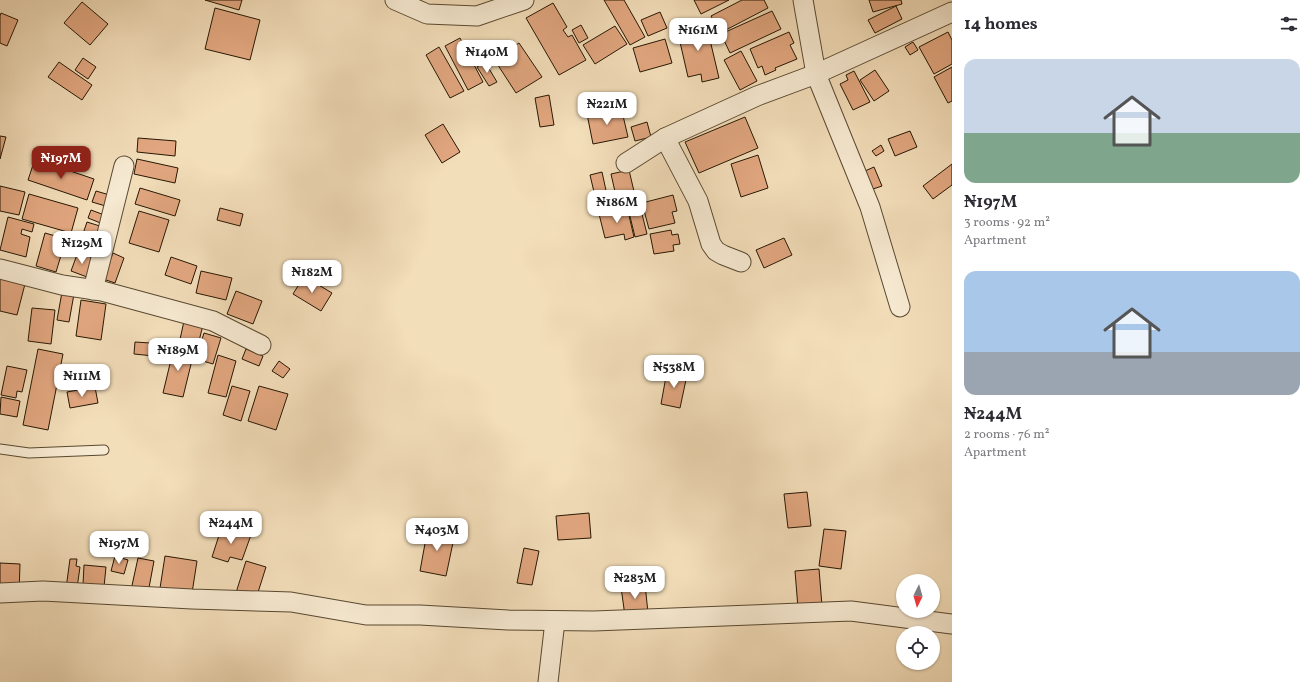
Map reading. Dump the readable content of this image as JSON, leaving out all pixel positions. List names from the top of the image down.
{
  "north": "bottom",
  "page": {
    "heading": "14 homes",
    "price": [
      "₦161M",
      "₦140M",
      "₦221M",
      "₦197M",
      "₦186M",
      "₦129M",
      "₦182M",
      "₦189M",
      "₦538M",
      "₦111M",
      "₦244M",
      "₦403M",
      "₦197M",
      "₦283M"
    ],
    "list": [
      {
        "name": "₦197M",
        "note": "3 rooms · 92 m² · Apartment"
      },
      {
        "name": "₦244M",
        "note": "2 rooms · 76 m² · Apartment"
      }
    ]
  }
}
